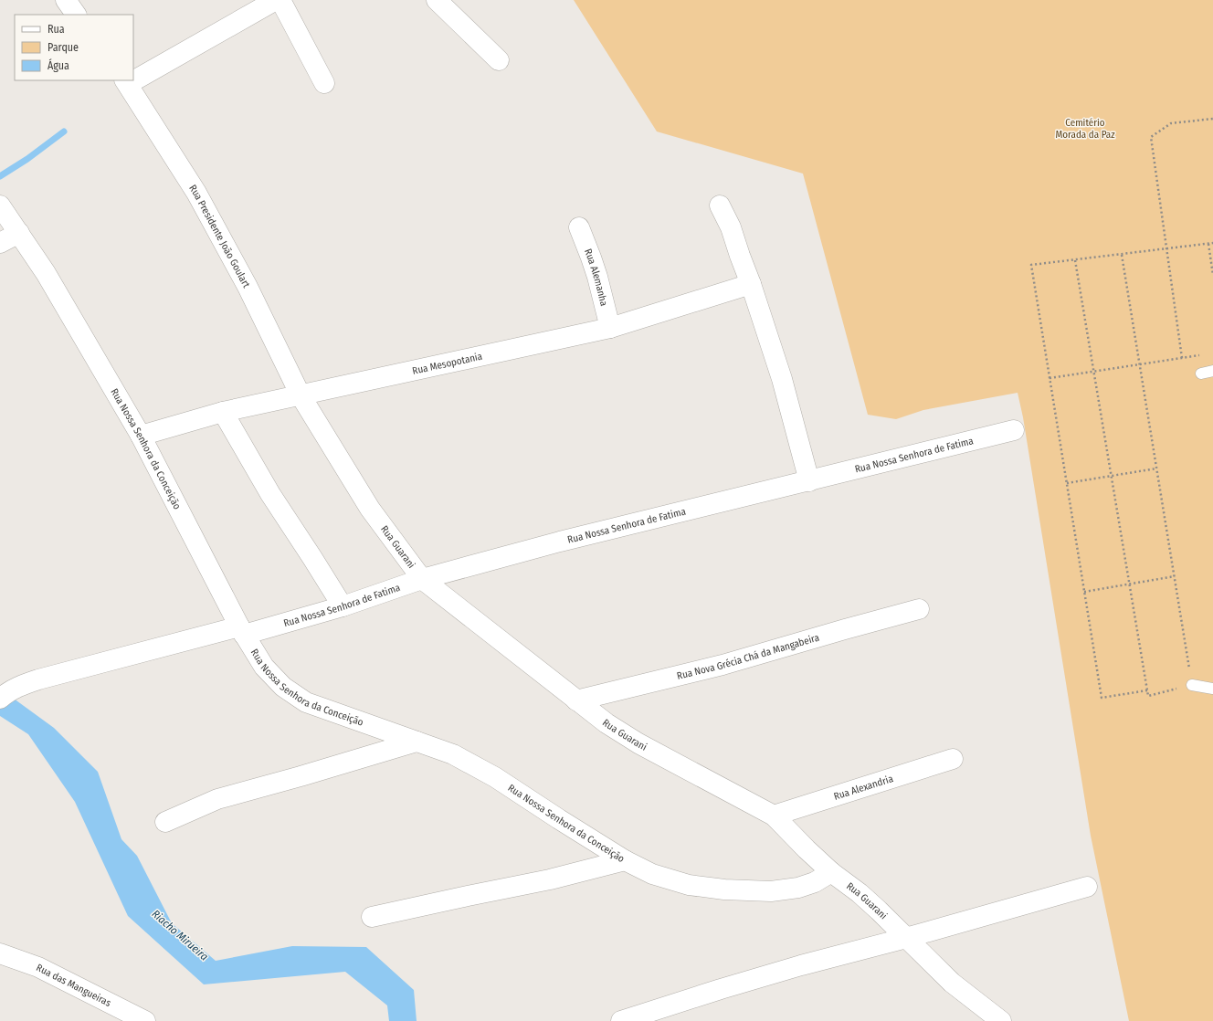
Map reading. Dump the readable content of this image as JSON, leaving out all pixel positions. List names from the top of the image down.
{
  "streets": {
    "street": [
      "Rua Presidente João Goulart",
      "Rua Alemanha",
      "Rua Mesopotania",
      "Rua Nossa Senhora da Conceição",
      "Rua Nossa Senhora de Fatima",
      "Rua Guarani",
      "Rua Nova Grécia Chá da Mangabeira",
      "Rua Alexandria",
      "Rua das Mangueiras"
    ]
  },
  "crossings": [
    ["Rua Presidente João Goulart", "Rua Mesopotania"],
    ["Rua Presidente João Goulart", "Rua Guarani"],
    ["Rua Alemanha", "Rua Mesopotania"],
    ["Rua Mesopotania", "Rua Nossa Senhora da Conceição"],
    ["Rua Mesopotania", "Rua Guarani"],
    ["Rua Nossa Senhora da Conceição", "Rua Nossa Senhora de Fatima"],
    ["Rua Nossa Senhora da Conceição", "Rua Guarani"],
    ["Rua Nossa Senhora de Fatima", "Rua Guarani"],
    ["Rua Guarani", "Rua Nova Grécia Chá da Mangabeira"],
    ["Rua Guarani", "Rua Alexandria"]
  ],
  "water": ["Riacho Mirueira"],
  "parks": ["Cemitério Morada da Paz"],
  "legend": ["Rua", "Parque", "Água"]
}
